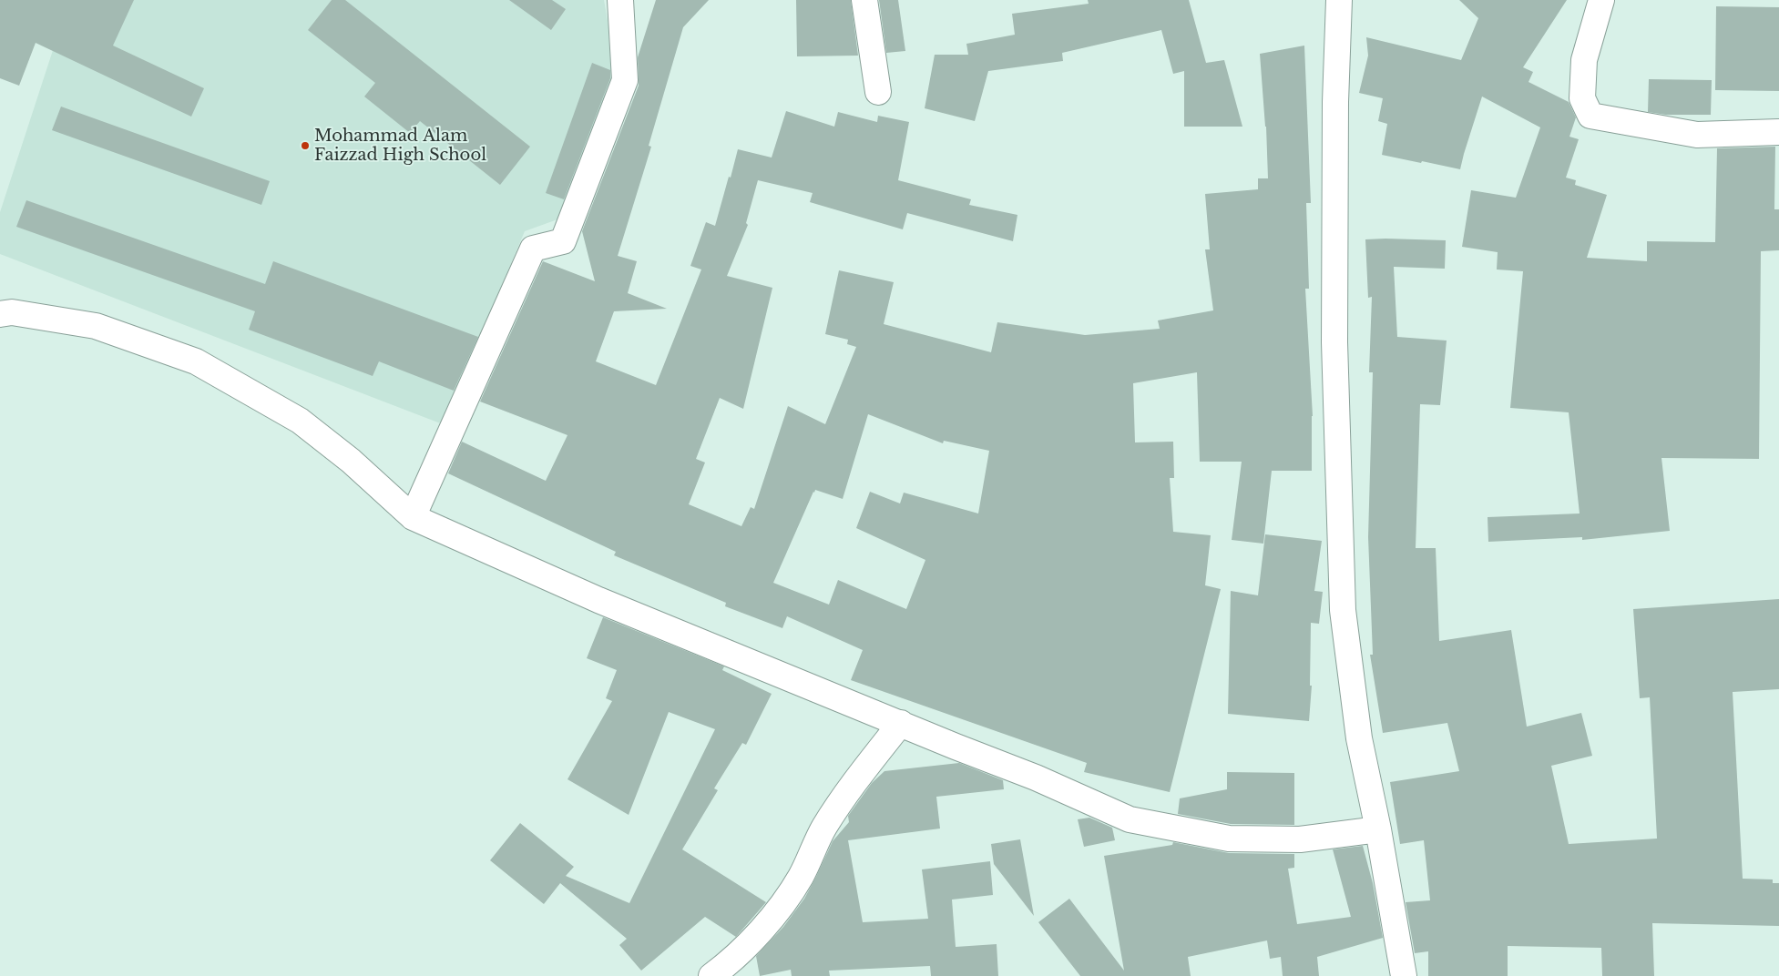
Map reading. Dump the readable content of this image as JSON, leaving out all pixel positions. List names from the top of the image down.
{
  "places": ["Mohammad Alam Faizzad High School"]
}
